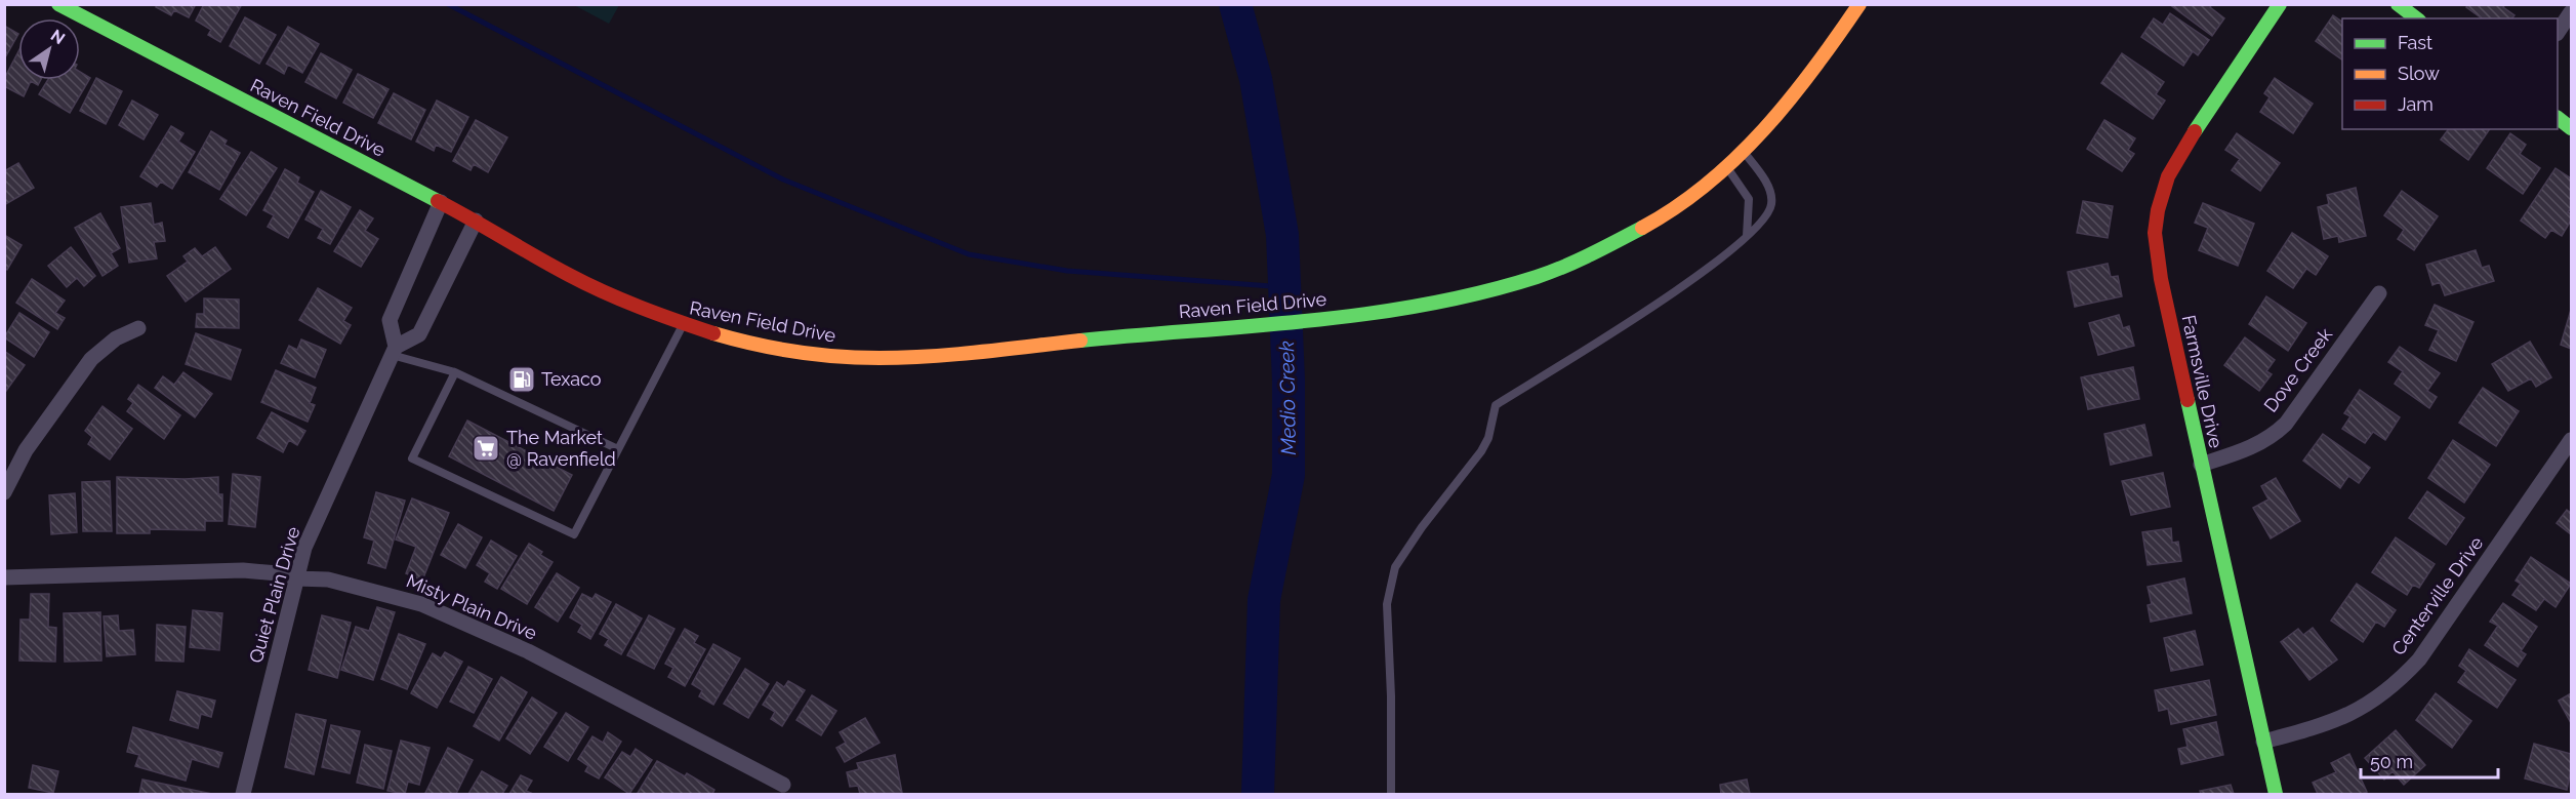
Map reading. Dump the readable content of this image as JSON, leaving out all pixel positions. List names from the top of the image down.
{
  "streets": {
    "street": [
      "Raven Field Drive",
      "Dove Creek",
      "Farmsville Drive",
      "Quiet Plain Drive",
      "Centerville Drive",
      "Misty Plain Drive"
    ]
  },
  "crossings": [
    ["Dove Creek", "Farmsville Drive"],
    ["Farmsville Drive", "Centerville Drive"],
    ["Quiet Plain Drive", "Misty Plain Drive"]
  ],
  "water": ["Medio Creek"],
  "places": {
    "fuel station": ["Texaco"],
    "supermarket": ["The Market @ Ravenfield"]
  },
  "legend": ["Fast", "Slow", "Jam"],
  "scale_bar": "50 m",
  "north": "top right"
}
